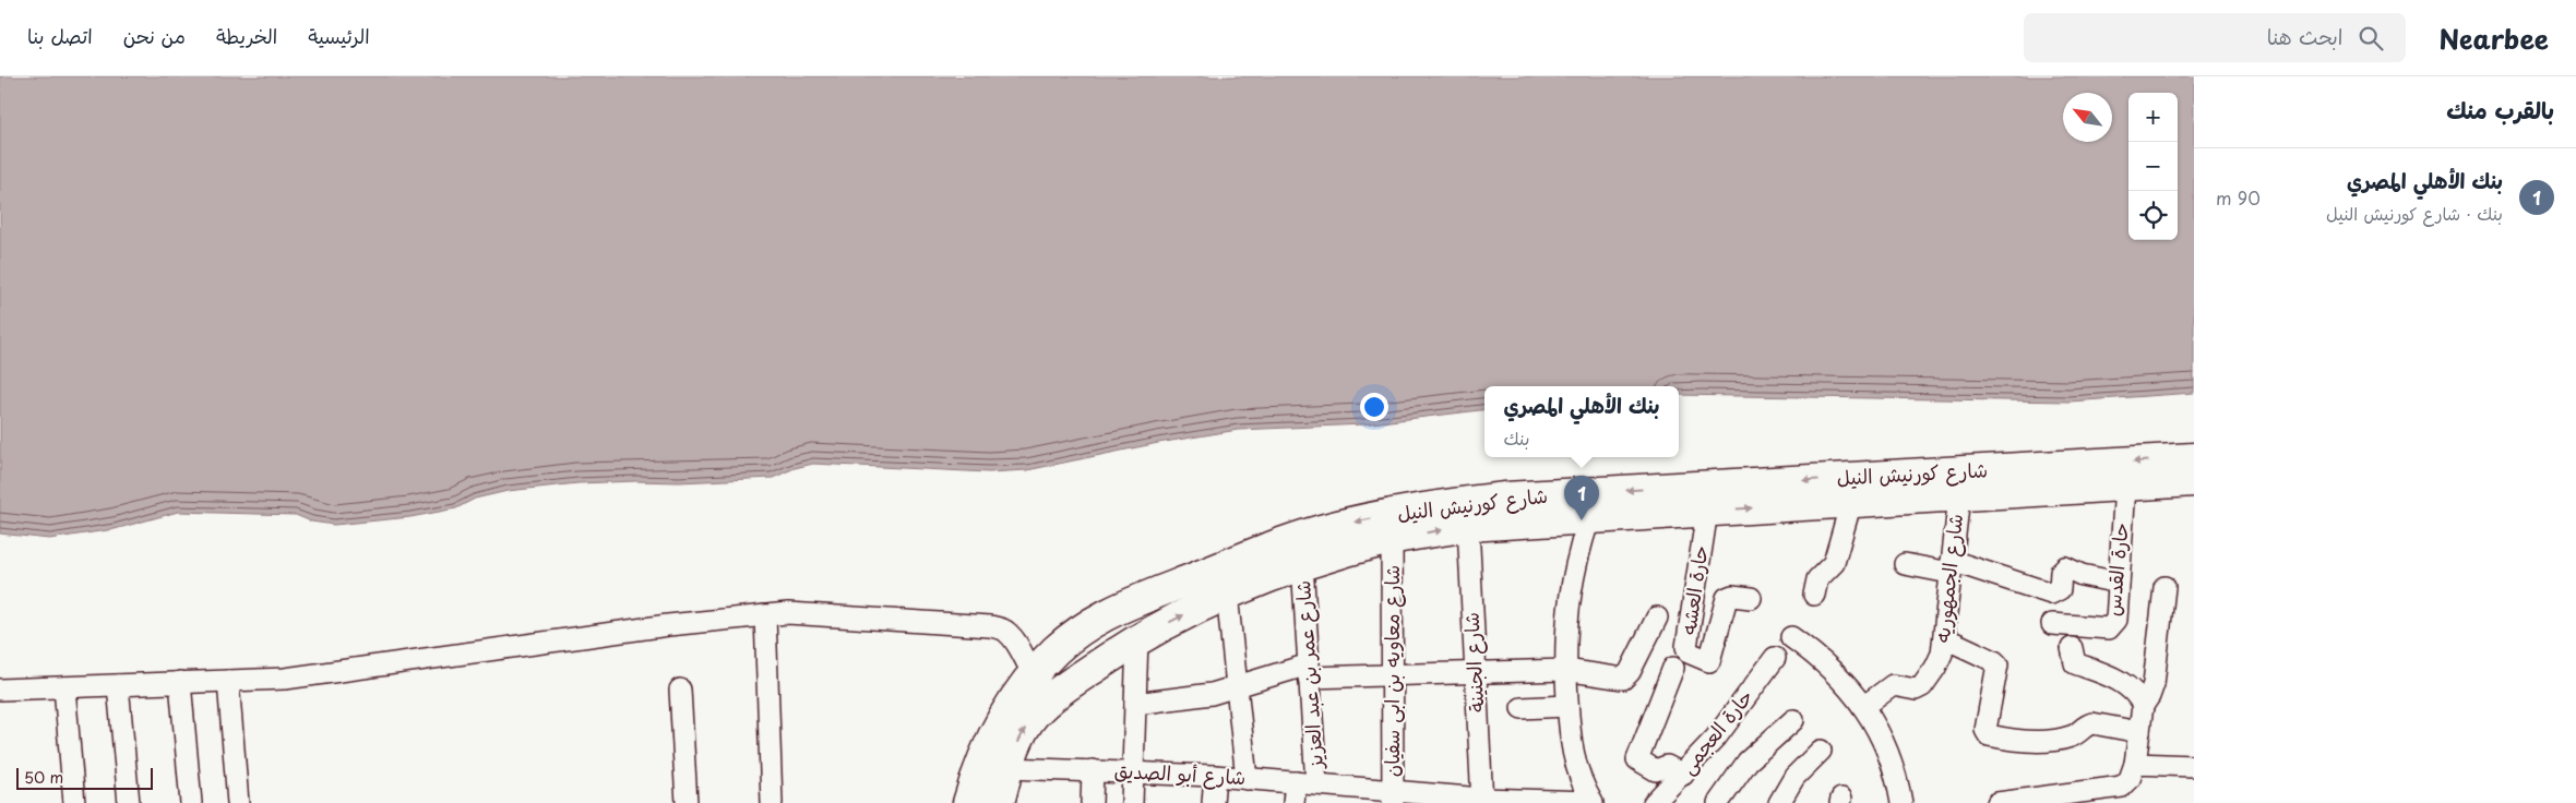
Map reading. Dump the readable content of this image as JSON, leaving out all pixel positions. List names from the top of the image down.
{
  "streets": {
    "main road": ["شارع كورنيش النيل"],
    "street": [
      "حارة القدس",
      "شارع الجمهوريه",
      "حارة العشه",
      "شارع الجنينة",
      "شارع معاويه بن ابى سفيان",
      "شارع عمر بن عبد العزيز",
      "حارة العجمى",
      "شارع أبو الصديق"
    ]
  },
  "crossings": [
    ["شارع كورنيش النيل", "حارة القدس"],
    ["شارع كورنيش النيل", "شارع الجمهوريه"],
    ["شارع كورنيش النيل", "حارة العشه"],
    ["شارع كورنيش النيل", "شارع الجنينة"],
    ["شارع كورنيش النيل", "شارع معاويه بن ابى سفيان"],
    ["شارع كورنيش النيل", "شارع عمر بن عبد العزيز"],
    ["شارع كورنيش النيل", "شارع أبو الصديق"],
    ["شارع الجنينة", "شارع أبو الصديق"],
    ["شارع معاويه بن ابى سفيان", "شارع أبو الصديق"],
    ["شارع عمر بن عبد العزيز", "شارع أبو الصديق"]
  ],
  "scale_bar": "50 m",
  "north": "top left",
  "page": {
    "header": "Nearbee",
    "search": "ابحث هنا",
    "nav": [
      "الرئيسية",
      "الخريطة",
      "من نحن",
      "اتصل بنا"
    ],
    "heading": "بالقرب منك",
    "map_buttons": ["+", "−"],
    "list": [
      {
        "mark": "1",
        "name": "بنك الأهلي المصري",
        "note": "بنك · شارع كورنيش النيل",
        "value": "90 m"
      }
    ],
    "popup": ["بنك الأهلي المصري", "بنك"],
    "pins": "1",
    "scale": "50 m"
  }
}
